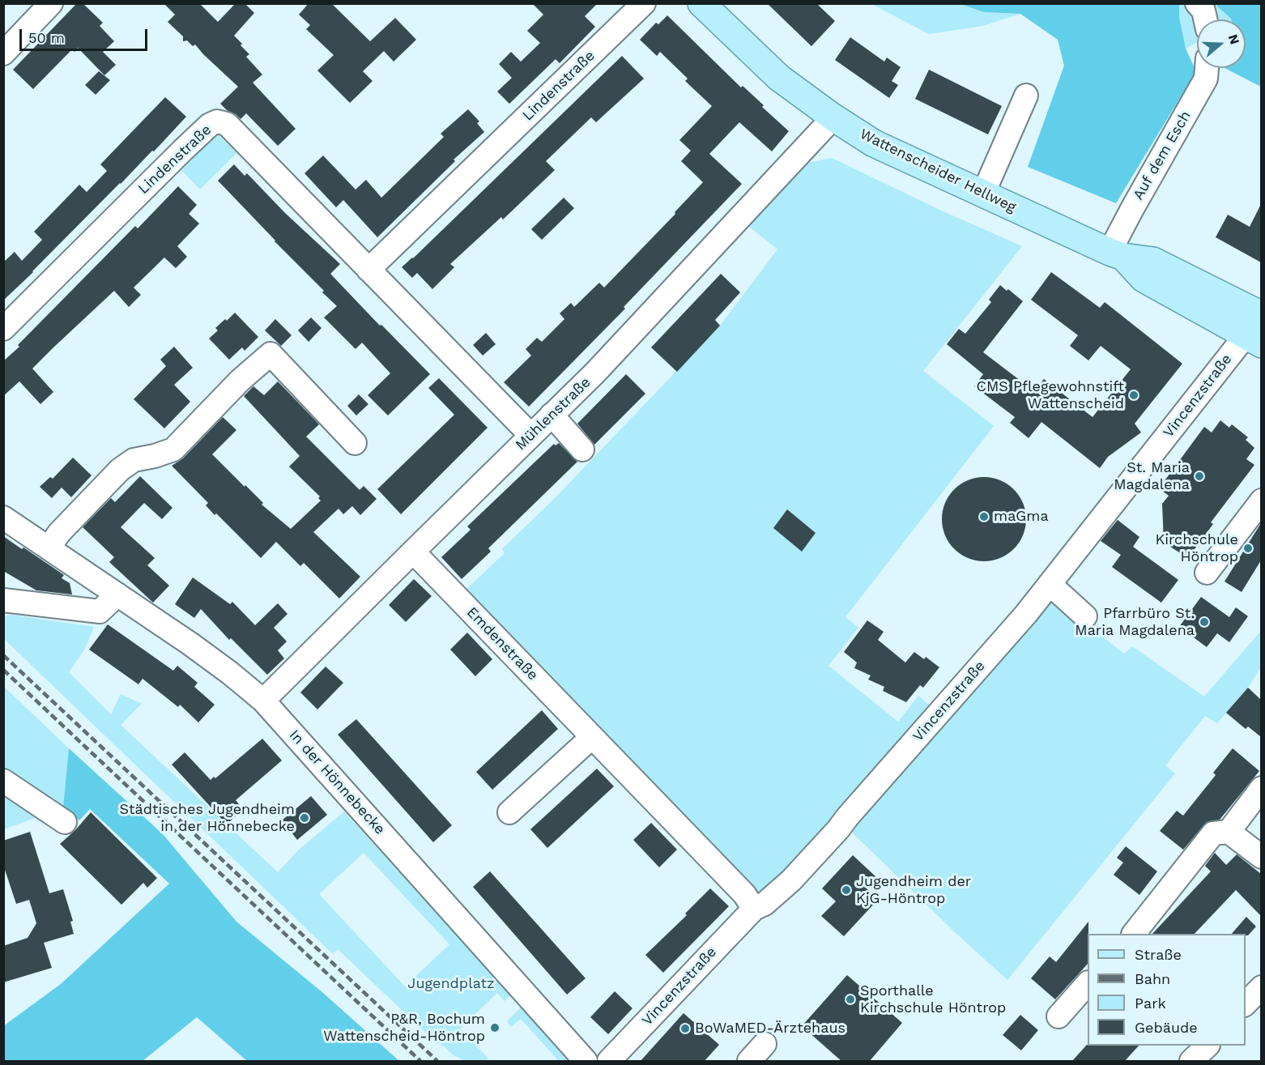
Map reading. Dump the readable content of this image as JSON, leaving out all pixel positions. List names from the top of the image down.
{
  "streets": {
    "main road": ["Wattenscheider Hellweg"],
    "street": [
      "Lindenstraße",
      "Auf dem Esch",
      "Vincenzstraße",
      "Mühlenstraße",
      "Emdenstraße",
      "In der Hönnebecke"
    ]
  },
  "crossings": [
    ["Lindenstraße", "Mühlenstraße"],
    ["Auf dem Esch", "Wattenscheider Hellweg"],
    ["Wattenscheider Hellweg", "Vincenzstraße"],
    ["Wattenscheider Hellweg", "Mühlenstraße"],
    ["Vincenzstraße", "Emdenstraße"],
    ["Mühlenstraße", "Emdenstraße"],
    ["Mühlenstraße", "In der Hönnebecke"]
  ],
  "parks": ["Jugendplatz"],
  "places": [
    "CMS Pflegewohnstift Wattenscheid",
    "St. Maria Magdalena",
    "maGma",
    "Kirchschule Höntrop",
    "Pfarrbüro St. Maria Magdalena",
    "Städtisches Jugendheim in der Hönnebecke",
    "Jugendheim der KjG-Höntrop",
    "Sporthalle Kirchschule Höntrop",
    "P&R, Bochum Wattenscheid-Höntrop",
    "BoWaMED-Ärztehaus"
  ],
  "legend": [
    "Straße",
    "Bahn",
    "Park",
    "Gebäude"
  ],
  "scale_bar": "50 m",
  "north": "right"
}
